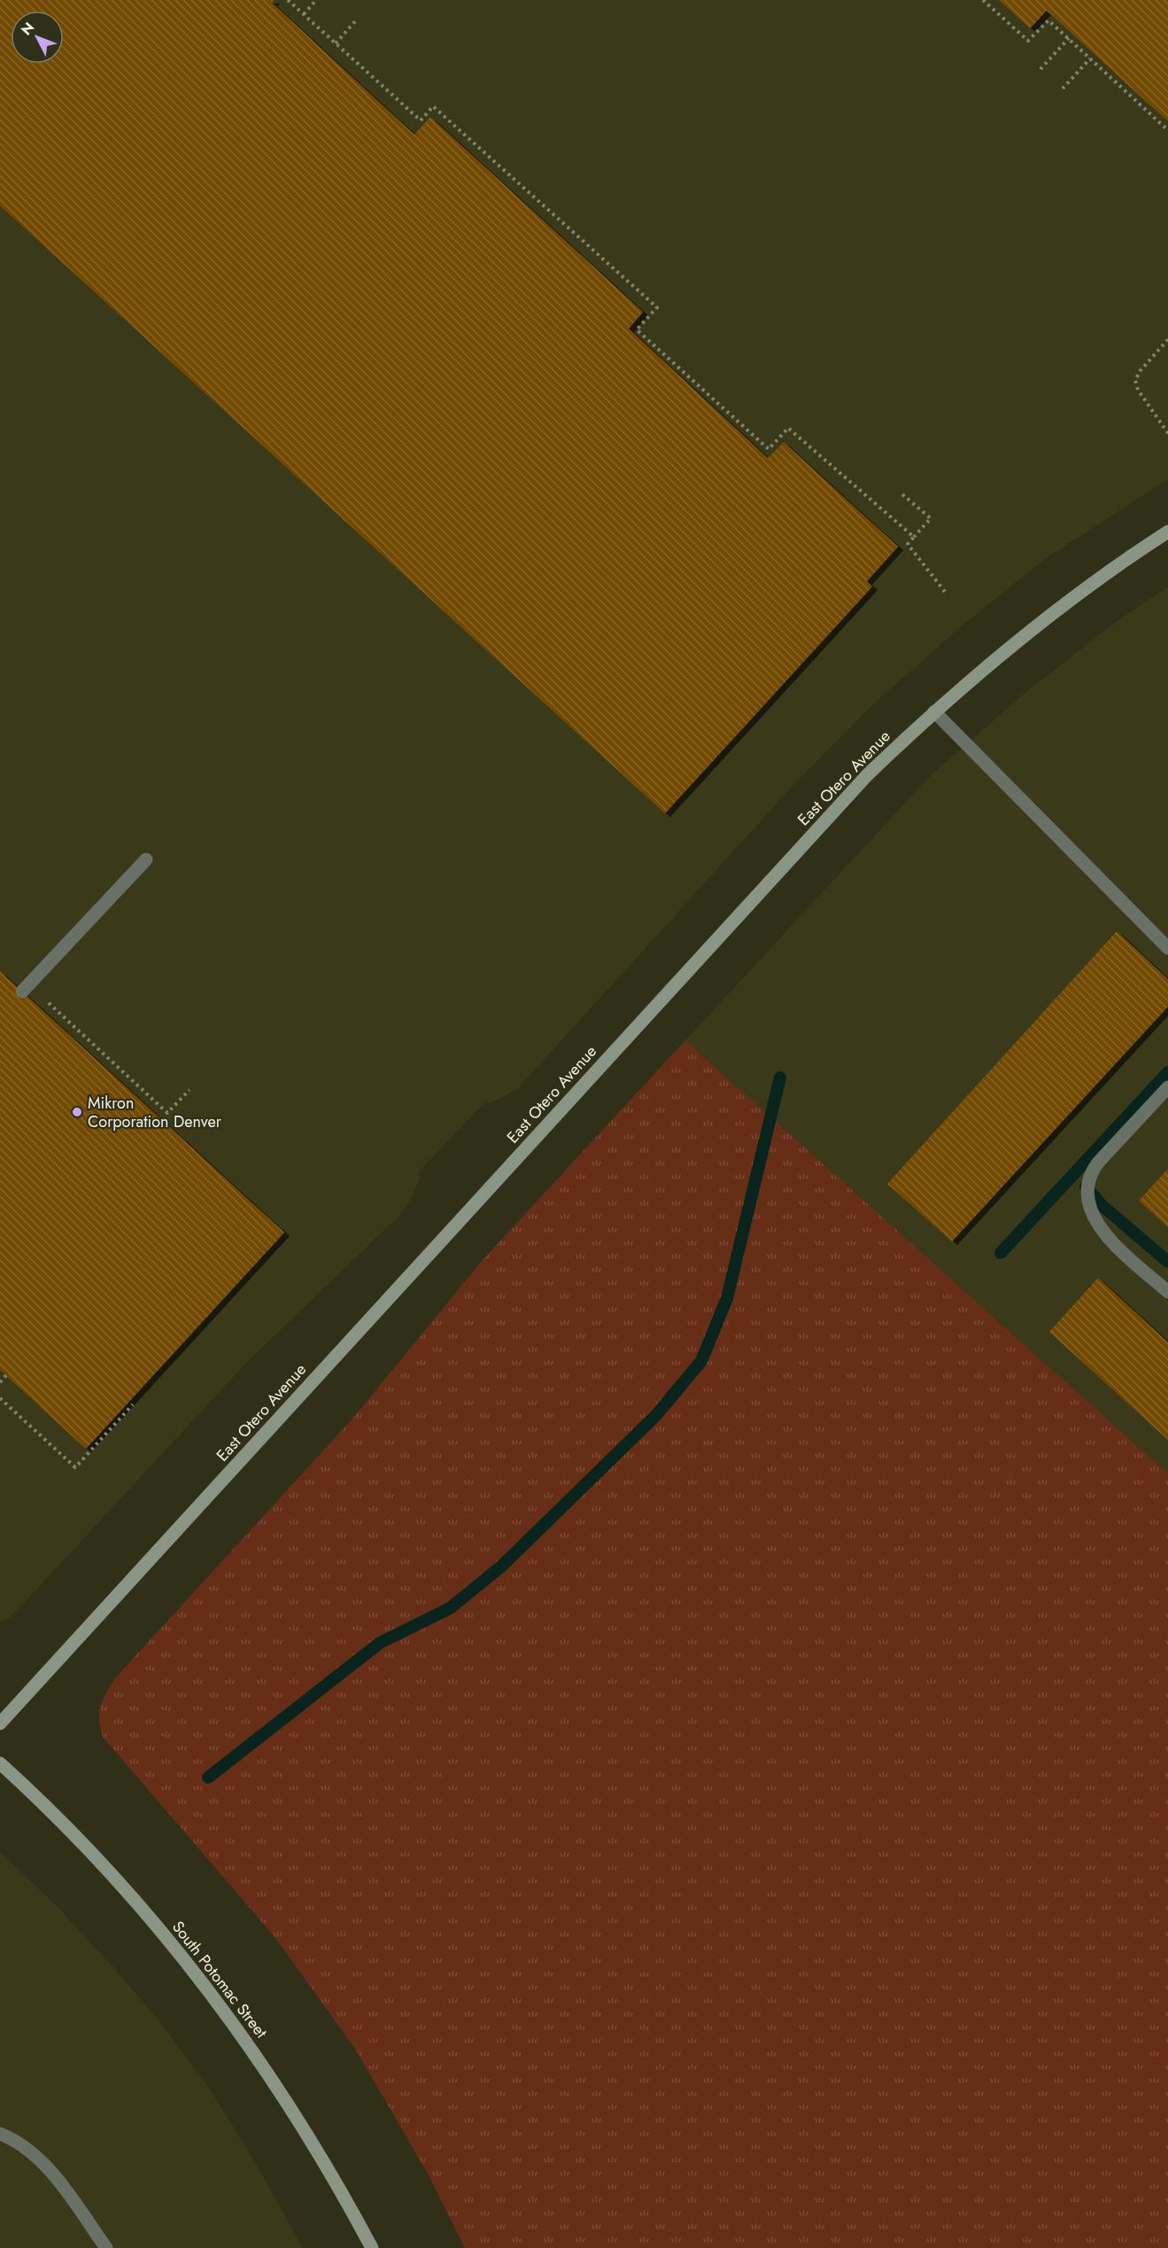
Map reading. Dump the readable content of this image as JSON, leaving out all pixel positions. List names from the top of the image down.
{
  "streets": {
    "street": ["East Otero Avenue", "South Potomac Street"]
  },
  "places": ["Mikron Corporation Denver"],
  "north": "top left"
}
